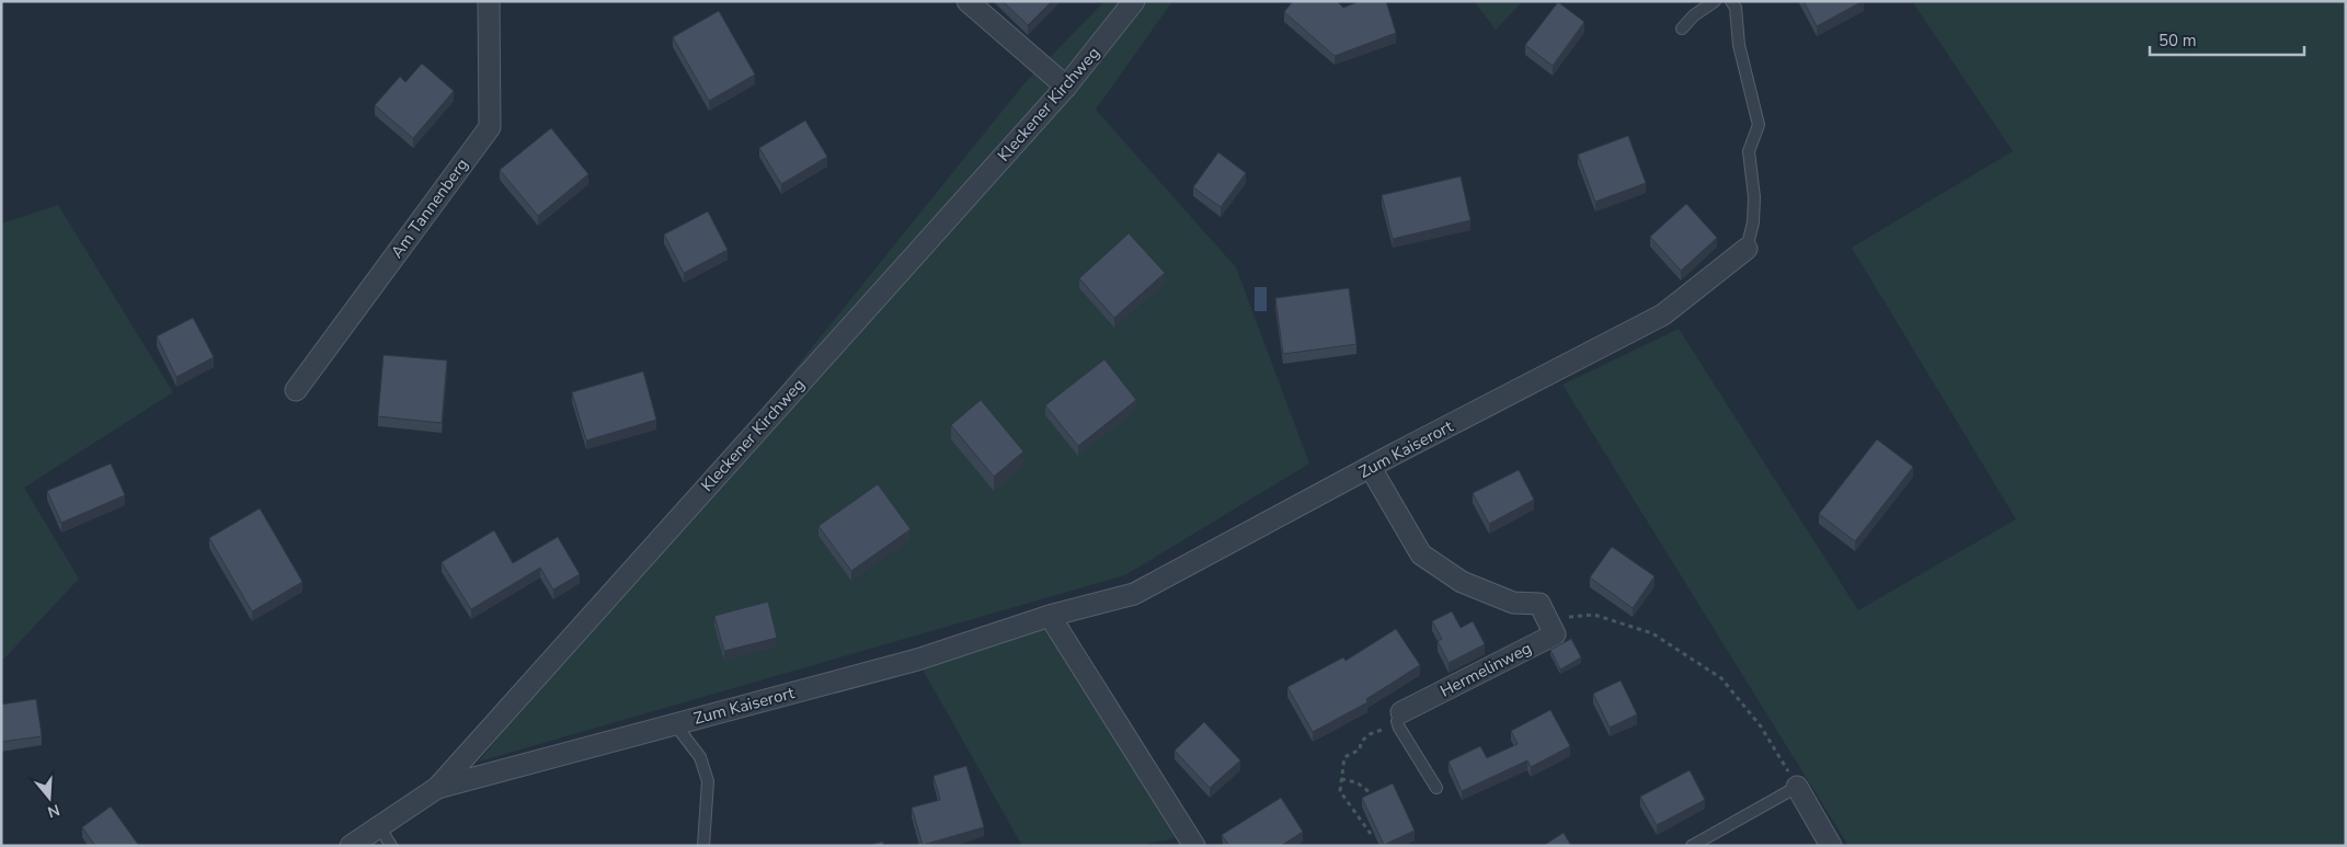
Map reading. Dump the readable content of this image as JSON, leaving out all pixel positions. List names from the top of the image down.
{
  "streets": {
    "street": [
      "Kleckener Kirchweg",
      "Am Tannenberg",
      "Zum Kaiserort",
      "Hermelinweg"
    ]
  },
  "crossings": [
    ["Kleckener Kirchweg", "Zum Kaiserort"]
  ],
  "scale_bar": "50 m",
  "north": "bottom"
}
